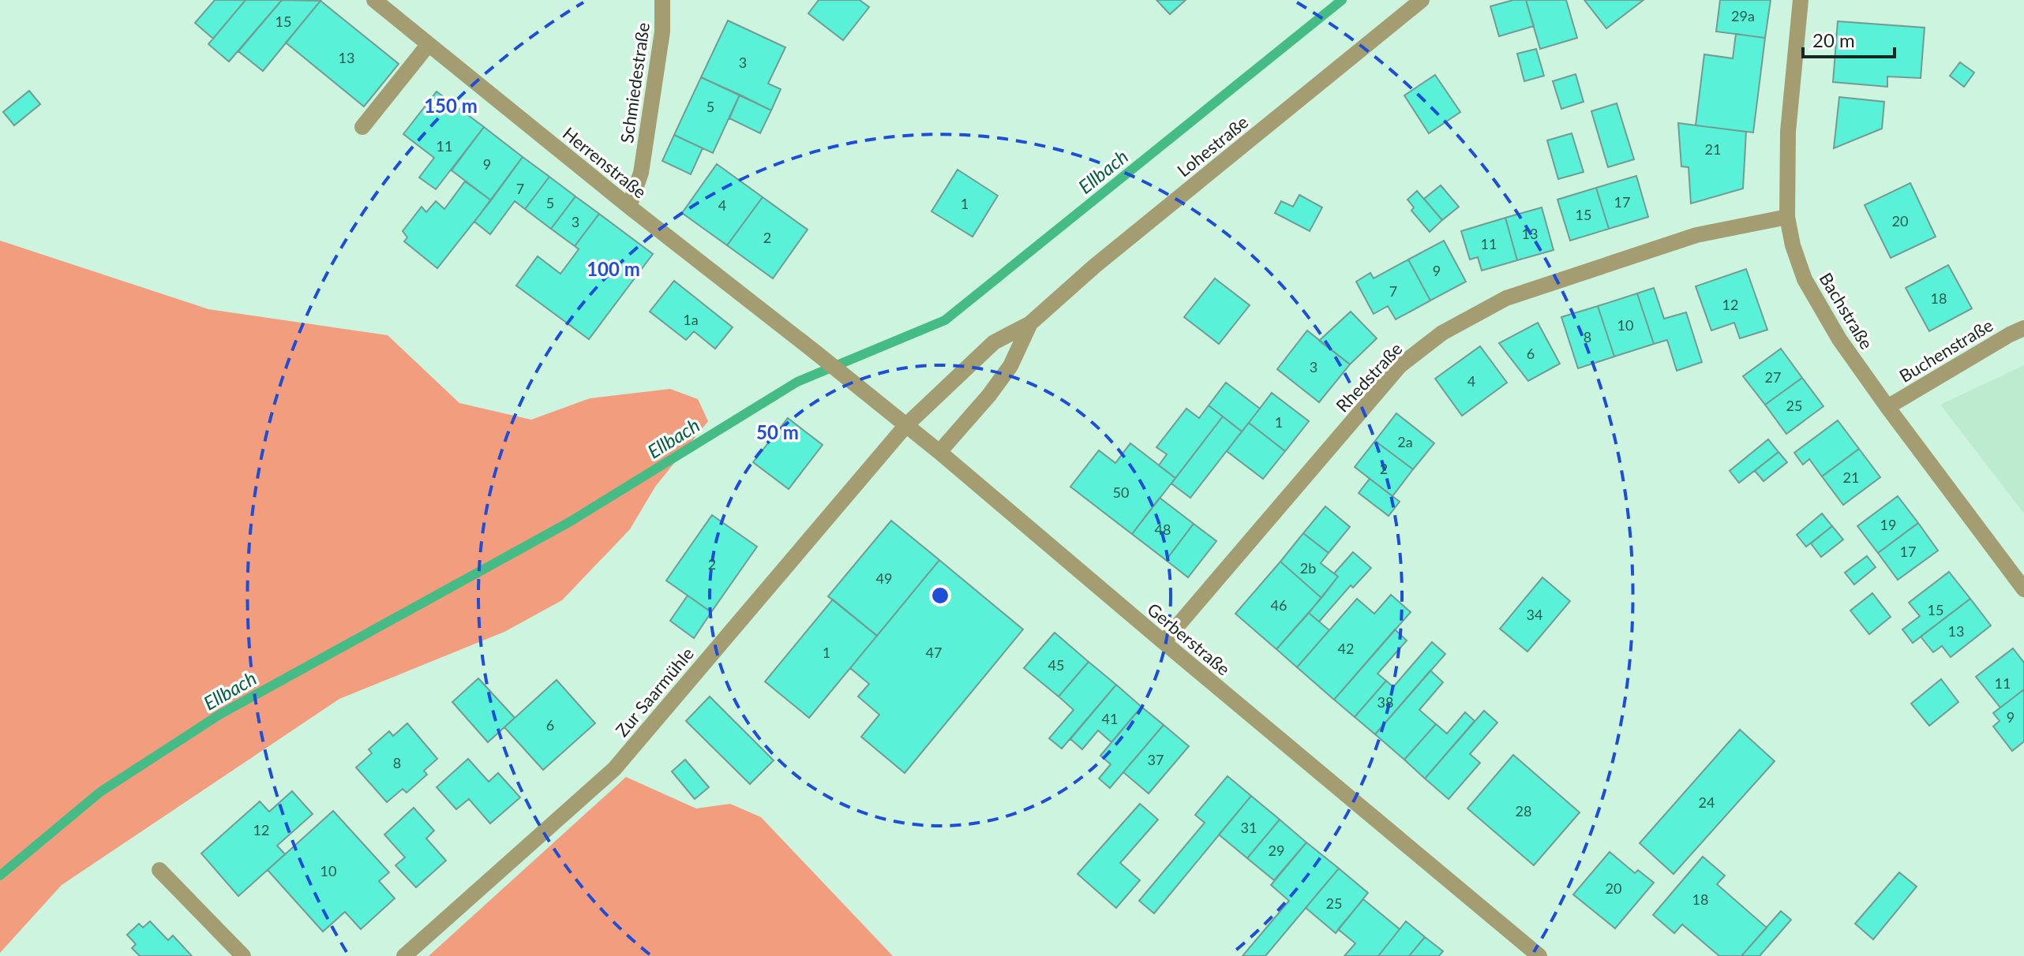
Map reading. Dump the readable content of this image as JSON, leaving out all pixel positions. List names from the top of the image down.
{
  "streets": {
    "street": [
      "Schmiedestraße",
      "Lohestraße",
      "Herrenstraße",
      "Bachstraße",
      "Buchenstraße",
      "Rhedstraße",
      "Gerberstraße",
      "Zur Saarmühle"
    ]
  },
  "crossings": [
    ["Schmiedestraße", "Herrenstraße"],
    ["Lohestraße", "Gerberstraße"],
    ["Lohestraße", "Zur Saarmühle"],
    ["Herrenstraße", "Gerberstraße"],
    ["Bachstraße", "Buchenstraße"],
    ["Bachstraße", "Rhedstraße"],
    ["Rhedstraße", "Gerberstraße"],
    ["Gerberstraße", "Zur Saarmühle"]
  ],
  "water": ["Ellbach"],
  "house_numbers": [
    "29a",
    "15",
    "13",
    "3",
    "5",
    "11",
    "21",
    "9",
    "7",
    "17",
    "5",
    "1",
    "4",
    "15",
    "20",
    "3",
    "13",
    "2",
    "11",
    "9",
    "7",
    "18",
    "12",
    "1a",
    "10",
    "8",
    "6",
    "3",
    "27",
    "4",
    "25",
    "1",
    "2a",
    "2",
    "21",
    "50",
    "19",
    "48",
    "17",
    "2",
    "2b",
    "49",
    "46",
    "15",
    "34",
    "13",
    "42",
    "1",
    "47",
    "45",
    "11",
    "38",
    "9",
    "41",
    "6",
    "37",
    "8",
    "24",
    "28",
    "31",
    "12",
    "29",
    "10",
    "20",
    "18",
    "25"
  ],
  "scale_bar": "20 m",
  "rings": ["150 m", "100 m", "50 m"]
}
